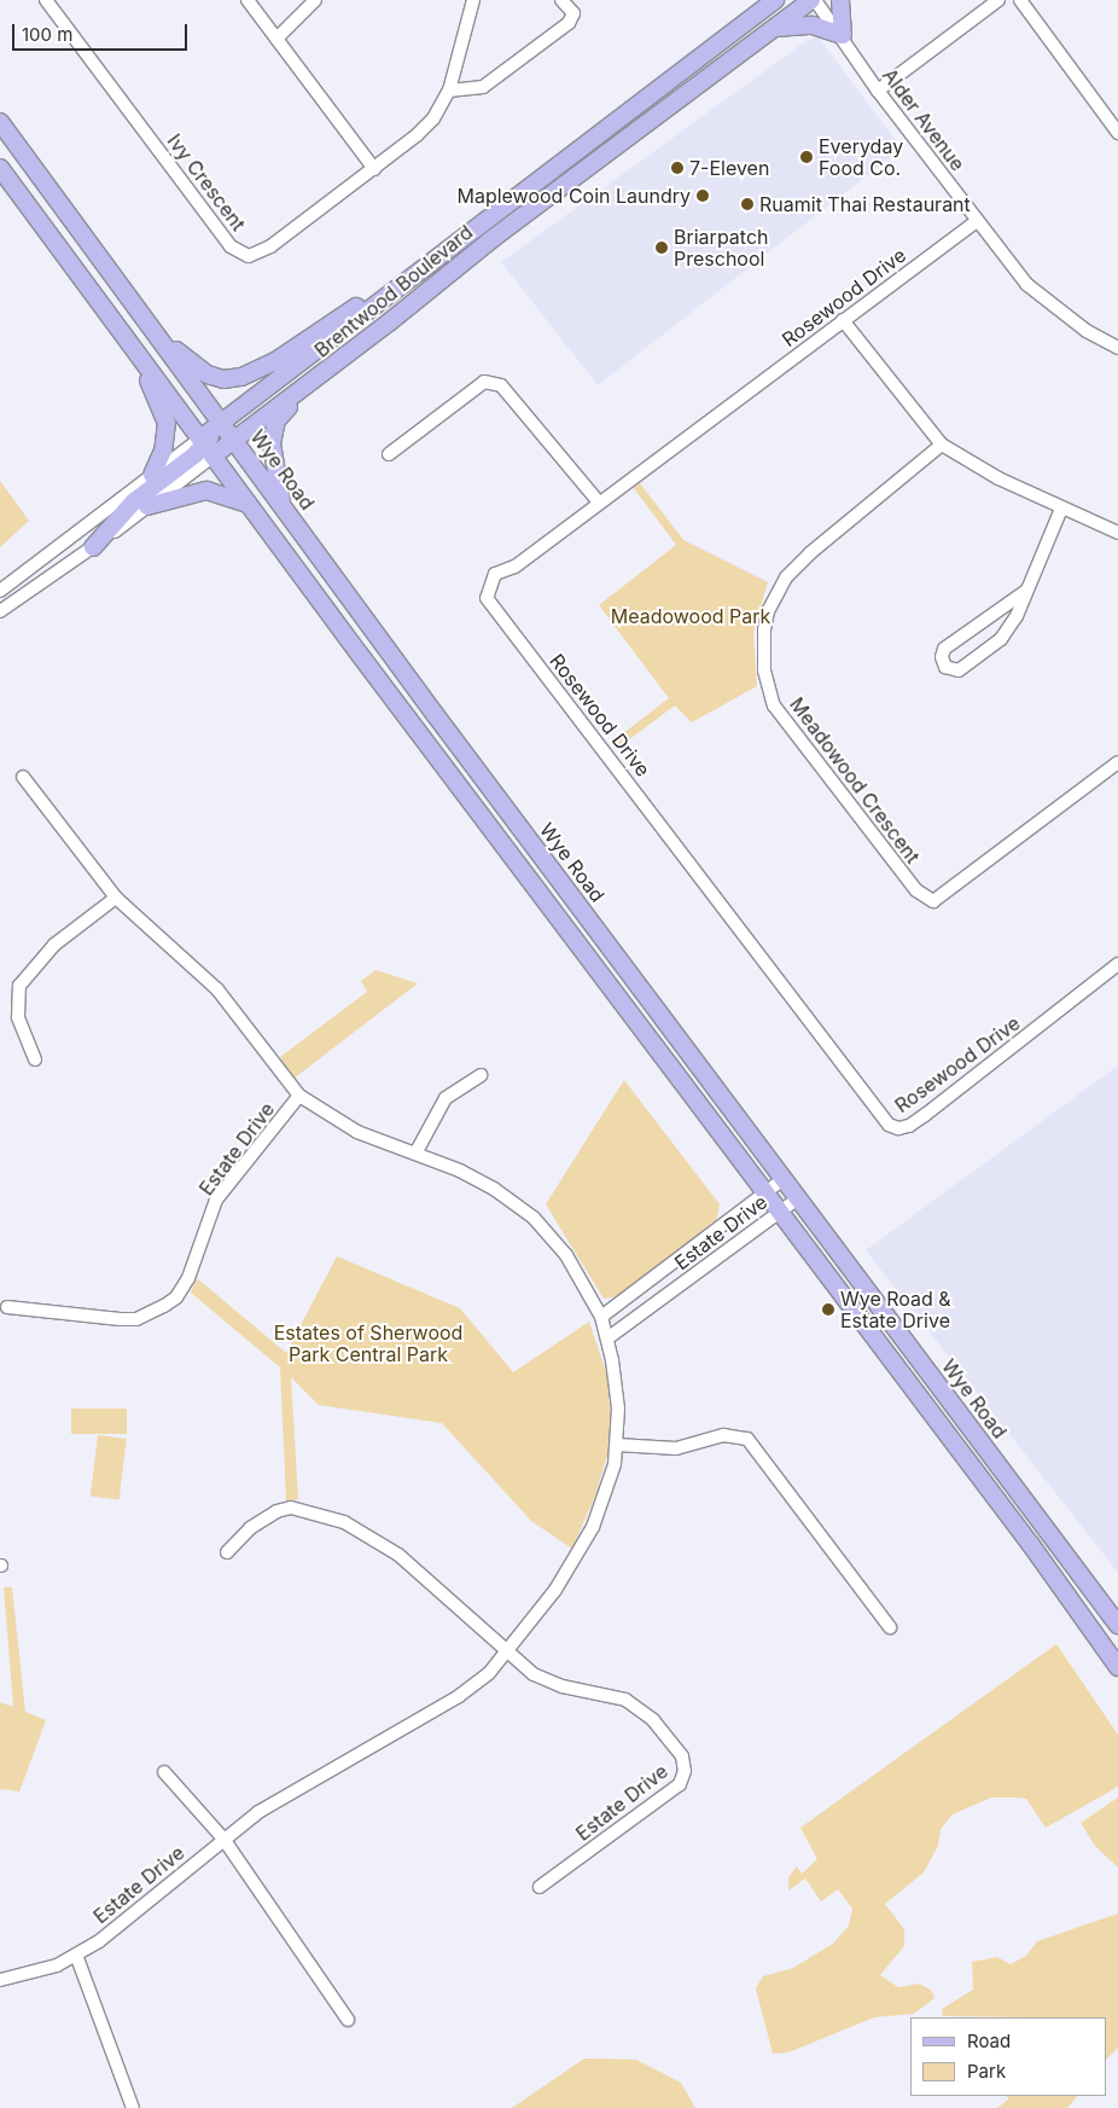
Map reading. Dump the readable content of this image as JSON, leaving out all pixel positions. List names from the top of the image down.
{
  "streets": {
    "main road": ["Brentwood Boulevard", "Wye Road"],
    "street": [
      "Alder Avenue",
      "Ivy Crescent",
      "Rosewood Drive",
      "Meadowood Crescent",
      "Estate Drive"
    ]
  },
  "crossings": [
    ["Alder Avenue", "Brentwood Boulevard"],
    ["Alder Avenue", "Rosewood Drive"],
    ["Brentwood Boulevard", "Wye Road"],
    ["Wye Road", "Estate Drive"]
  ],
  "parks": ["Meadowood Park", "Estates of Sherwood Park Central Park"],
  "places": [
    "Everyday Food Co.",
    "7-Eleven",
    "Maplewood Coin Laundry",
    "Ruamit Thai Restaurant",
    "Briarpatch Preschool",
    "Wye Road & Estate Drive"
  ],
  "legend": ["Road", "Park"],
  "scale_bar": "100 m"
}
